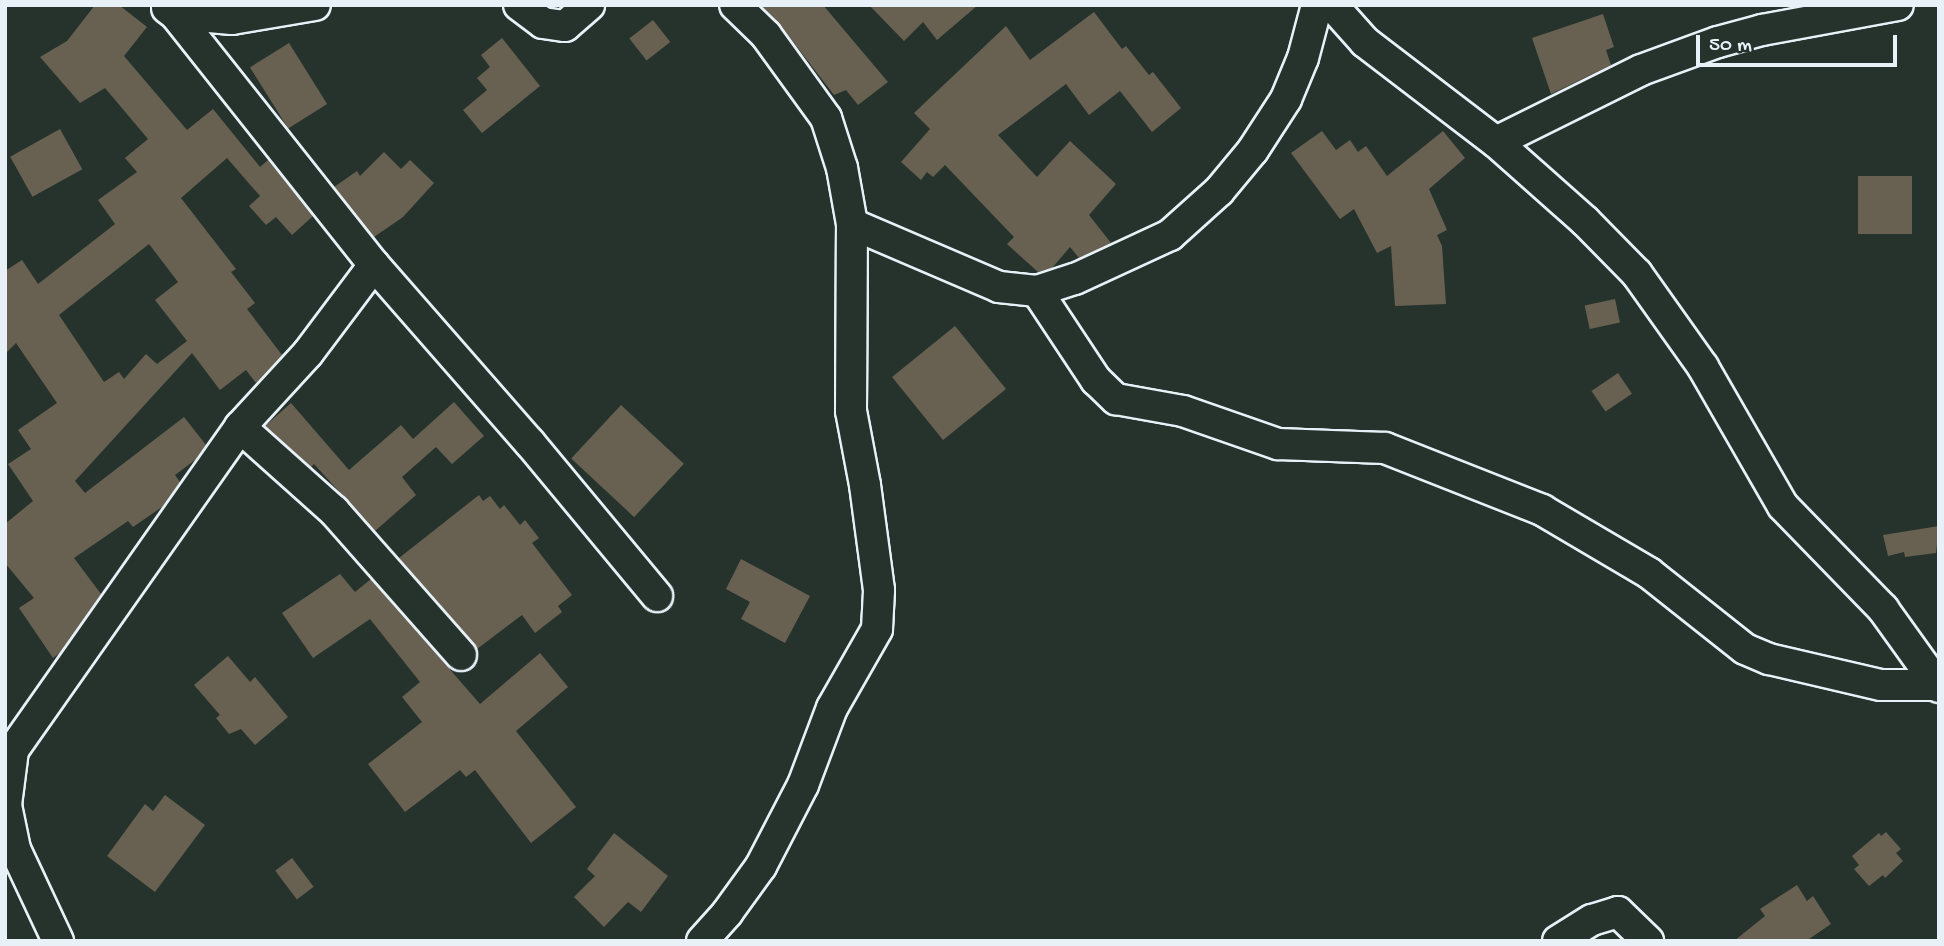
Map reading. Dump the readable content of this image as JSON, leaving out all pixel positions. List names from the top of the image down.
{
  "scale_bar": "50 m"
}
